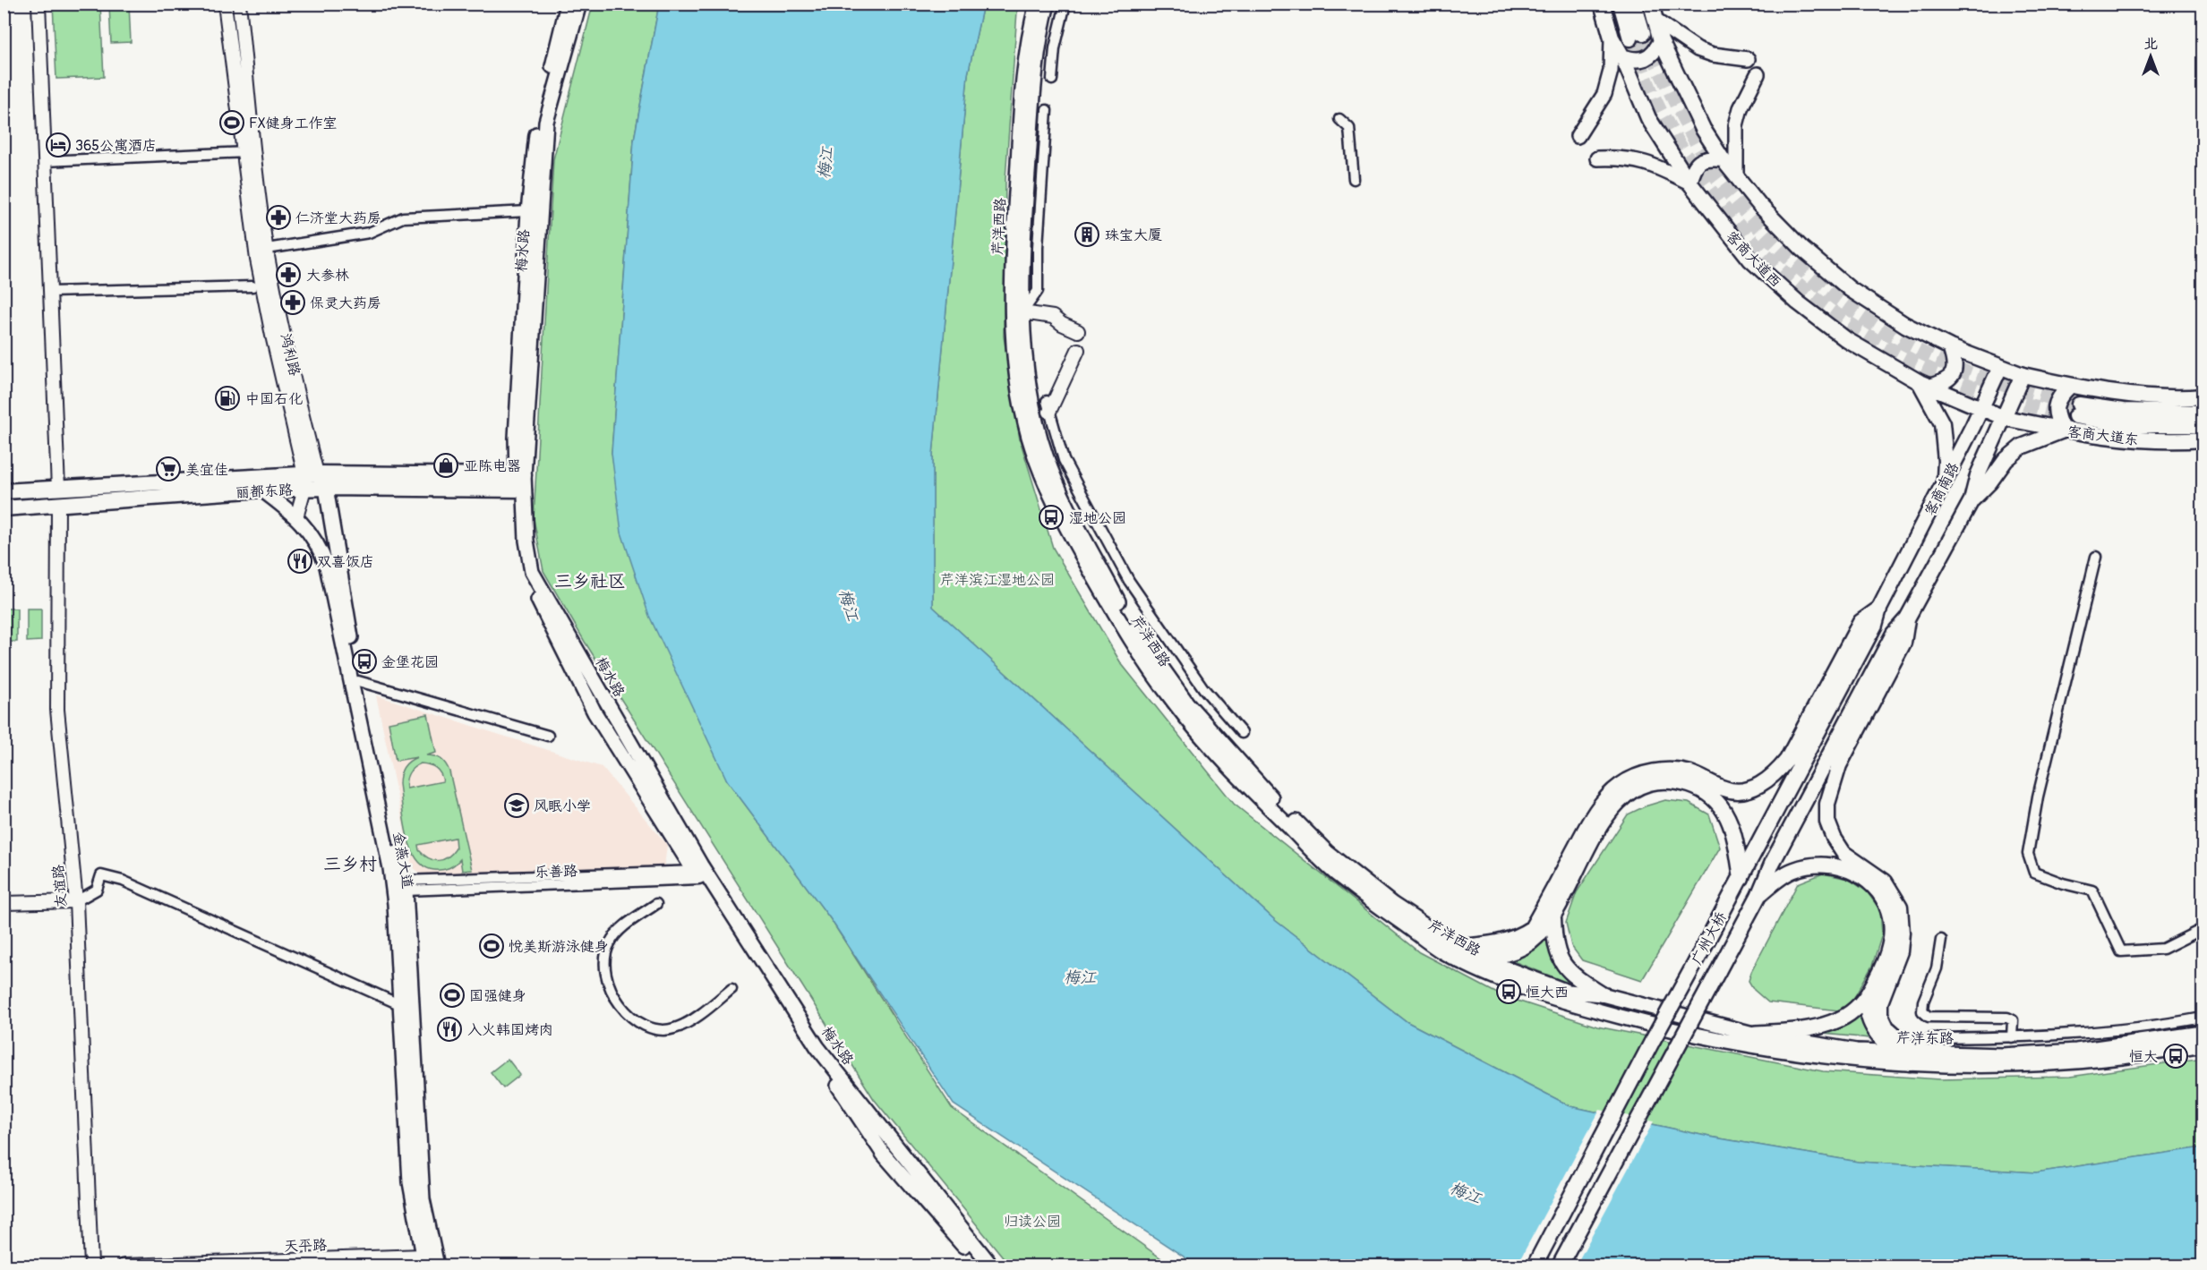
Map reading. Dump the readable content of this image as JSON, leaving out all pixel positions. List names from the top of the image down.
{
  "streets": {
    "main road": [
      "芹洋西路",
      "梅水路",
      "客商大道西",
      "客商大道东",
      "客商南路",
      "丽都东路",
      "金燕大道",
      "广州大桥",
      "芹洋东路"
    ],
    "street": [
      "鸿利路",
      "乐善路",
      "友谊路",
      "天平路"
    ]
  },
  "crossings": [
    ["芹洋西路", "芹洋东路"],
    ["梅水路", "丽都东路"],
    ["梅水路", "乐善路"],
    ["客商大道西", "客商大道东"],
    ["客商大道西", "客商南路"],
    ["鸿利路", "丽都东路"],
    ["鸿利路", "金燕大道"],
    ["客商大道东", "客商南路"],
    ["客商南路", "广州大桥"],
    ["丽都东路", "金燕大道"],
    ["丽都东路", "友谊路"],
    ["金燕大道", "乐善路"],
    ["金燕大道", "天平路"]
  ],
  "districts": ["三乡社区", "三乡村"],
  "water": ["梅江"],
  "parks": ["芹洋滨江湿地公园", "归读公园"],
  "places": {
    "sports": ["FX健身工作室", "悦美斯游泳健身", "国强健身"],
    "hotel": ["365公寓酒店"],
    "pharmacy": ["仁济堂大药房", "大参林", "保灵大药房"],
    "building": ["珠宝大厦"],
    "fuel station": ["中国石化"],
    "shop": ["亚陈电器"],
    "supermarket": ["美宜佳"],
    "bus stop": [
      "湿地公园",
      "金堡花园",
      "恒大西",
      "恒大"
    ],
    "restaurant": ["双喜饭店", "入火韩国烤肉"],
    "school or university": ["风眠小学"]
  },
  "north": "top"
}
